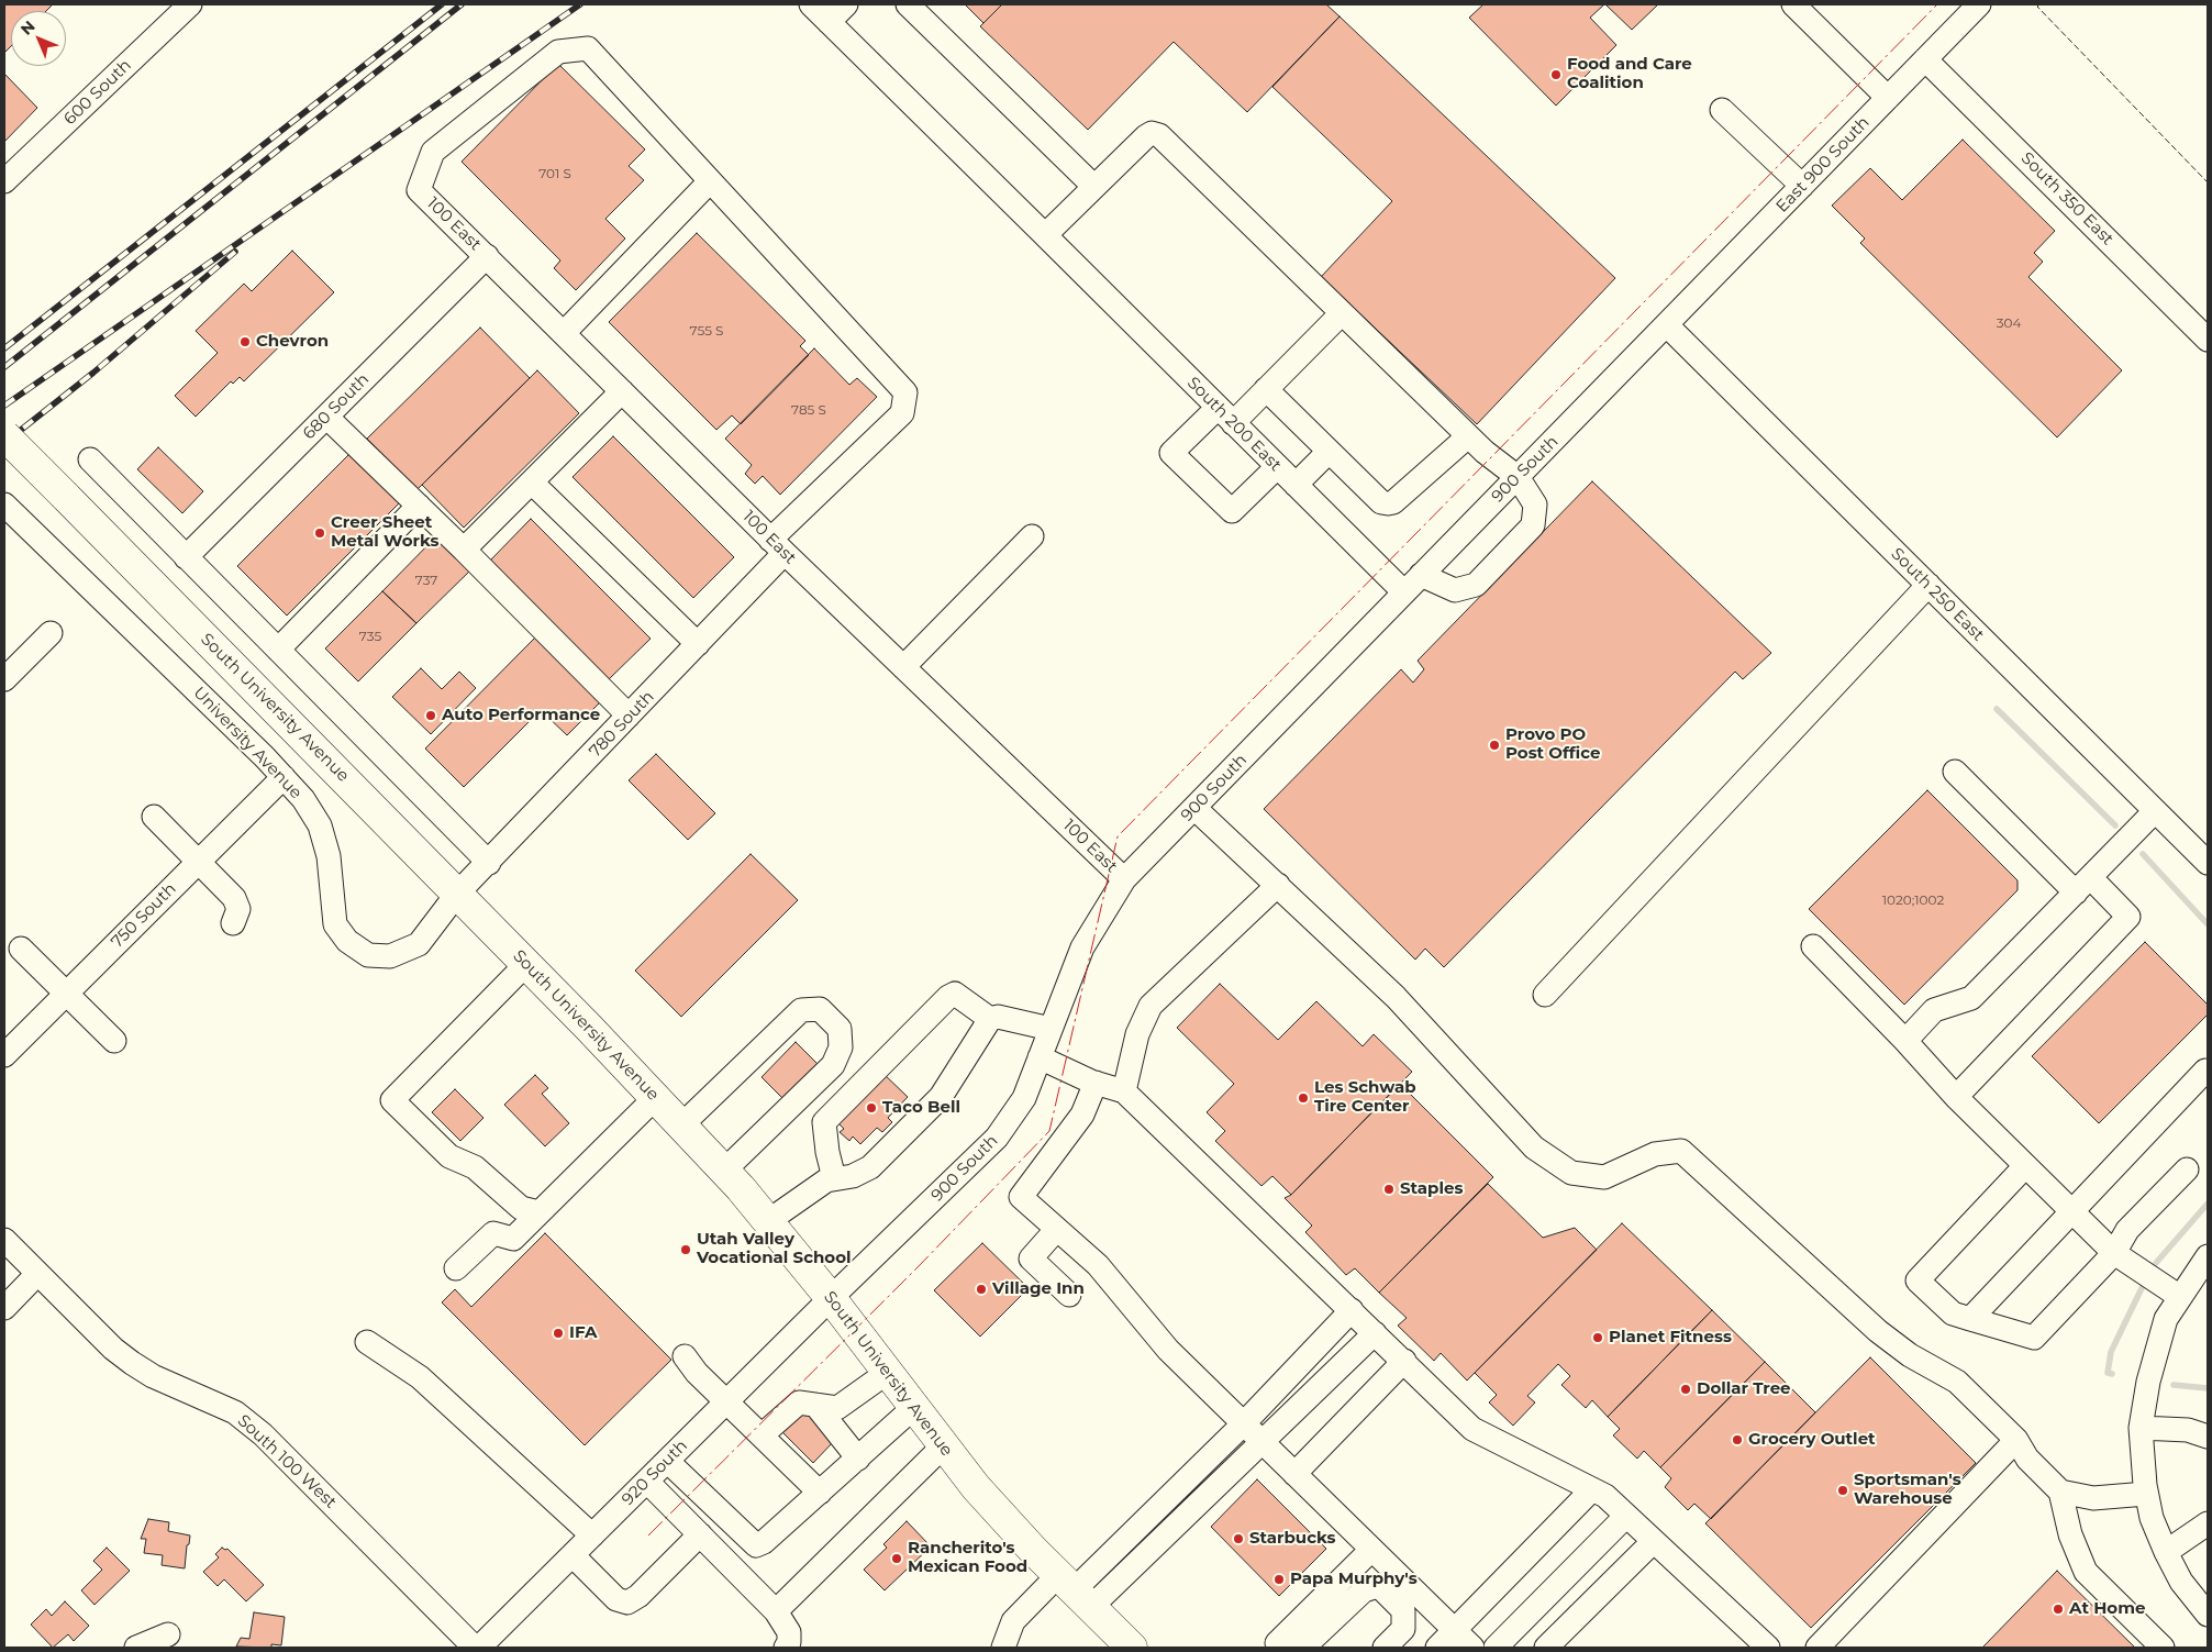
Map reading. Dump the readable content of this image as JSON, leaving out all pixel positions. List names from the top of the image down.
{
  "streets": {
    "highway": ["South University Avenue"],
    "street": [
      "600 South",
      "East 900 South",
      "South 350 East",
      "100 East",
      "680 South",
      "South 200 East",
      "900 South",
      "South 250 East",
      "780 South",
      "University Avenue",
      "750 South",
      "South 100 West",
      "920 South"
    ]
  },
  "crossings": [
    ["East 900 South", "South 350 East"],
    ["East 900 South", "900 South"],
    ["East 900 South", "South 250 East"],
    ["100 East", "680 South"],
    ["100 East", "900 South"],
    ["100 East", "780 South"],
    ["South 200 East", "900 South"],
    ["900 South", "South 250 East"],
    ["900 South", "South University Avenue"],
    ["900 South", "920 South"],
    ["South University Avenue", "780 South"],
    ["South University Avenue", "University Avenue"],
    ["South University Avenue", "920 South"],
    ["780 South", "University Avenue"],
    ["University Avenue", "750 South"]
  ],
  "places": [
    "Food and Care Coalition",
    "Chevron",
    "Creer Sheet Metal Works",
    "Auto Performance",
    "Provo PO Post Office",
    "Les Schwab Tire Center",
    "Taco Bell",
    "Staples",
    "Utah Valley Vocational School",
    "Village Inn",
    "IFA",
    "Planet Fitness",
    "Dollar Tree",
    "Grocery Outlet",
    "Sportsman's Warehouse",
    "Starbucks",
    "Rancherito's Mexican Food",
    "Papa Murphy's",
    "At Home"
  ],
  "house_numbers": [
    "701 S",
    "304",
    "755 S",
    "785 S",
    "737",
    "735",
    "1020;1002"
  ],
  "north": "top left"
}
